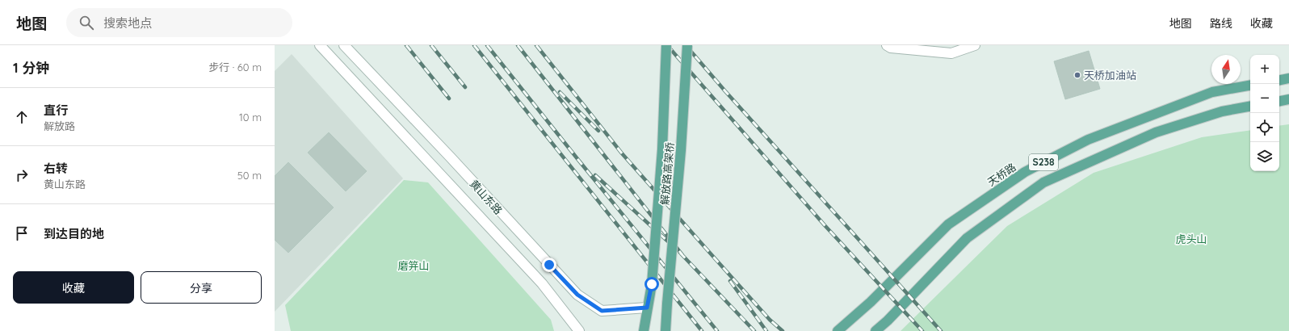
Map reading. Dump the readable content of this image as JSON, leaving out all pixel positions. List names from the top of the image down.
{
  "streets": {
    "main road": ["S238", "解放路高架桥", "天桥路"],
    "street": ["黄山东路"]
  },
  "crossings": [
    ["解放路高架桥", "黄山东路"]
  ],
  "parks": ["虎头山", "磨笄山"],
  "places": ["天桥加油站"],
  "north": "top",
  "page": {
    "header": "地图",
    "search": "搜索地点",
    "nav": ["地图", "路线", "收藏"],
    "heading": ["1 分钟", "步行 · 60 m"],
    "map_buttons": ["+", "−"],
    "list": [
      ["直行", "解放路", "10 m"],
      ["右转", "黄山东路", "50 m"],
      "到达目的地"
    ],
    "buttons": ["收藏", "分享"]
  }
}
